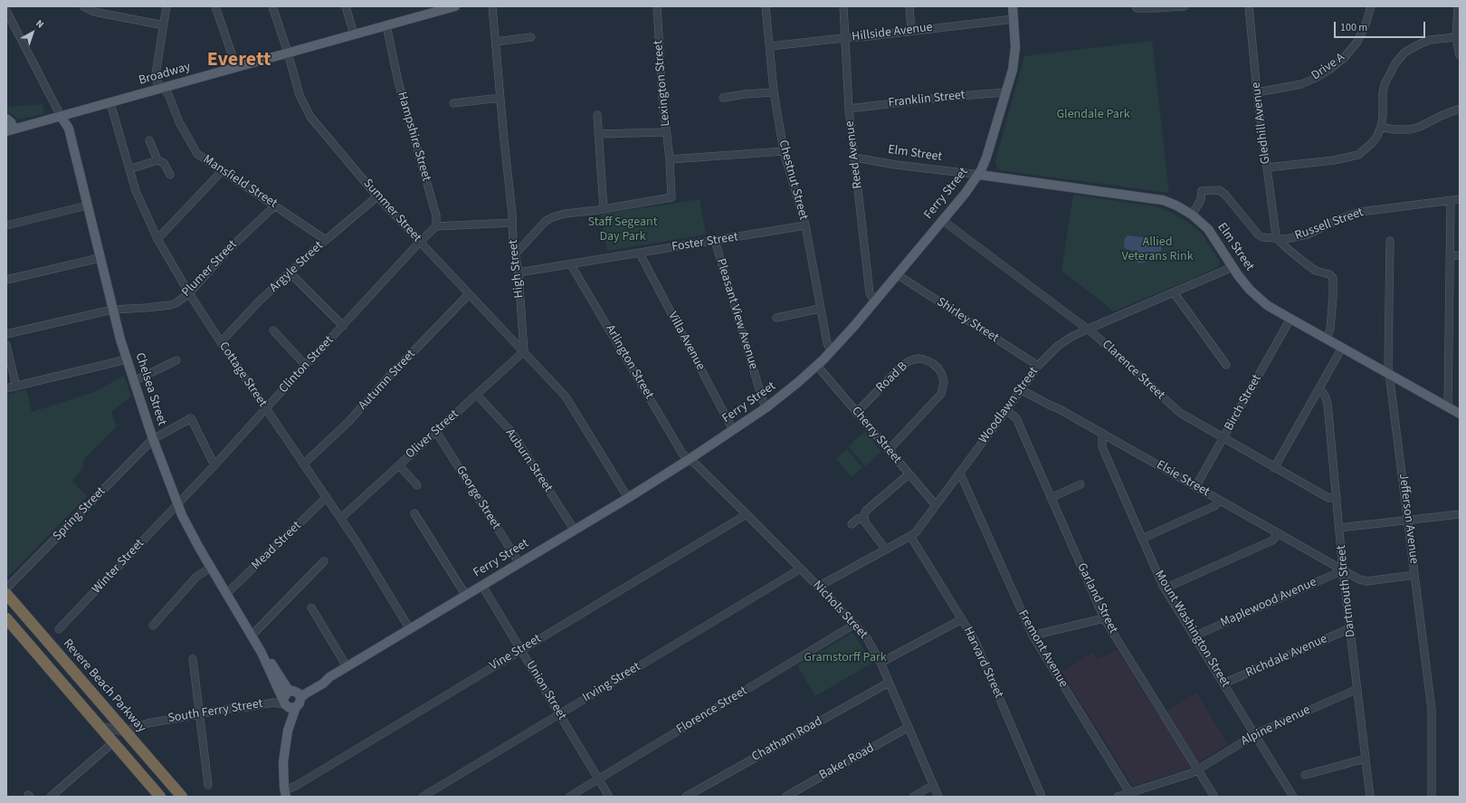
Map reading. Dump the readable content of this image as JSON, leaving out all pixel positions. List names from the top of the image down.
{
  "streets": {
    "highway": ["Revere Beach Parkway"],
    "main road": [
      "Broadway",
      "Elm Street",
      "Ferry Street",
      "Chelsea Street"
    ],
    "street": [
      "Hillside Avenue",
      "Drive A",
      "Lexington Street",
      "Franklin Street",
      "Gledhill Avenue",
      "Hampshire Street",
      "Reed Avenue",
      "Chestnut Street",
      "Mansfield Street",
      "Summer Street",
      "Russell Street",
      "Foster Street",
      "Argyle Street",
      "Plumer Street",
      "High Street",
      "Pleasant View Avenue",
      "Shirley Street",
      "Villa Avenue",
      "Arlington Street",
      "Clinton Street",
      "Clarence Street",
      "Cottage Street",
      "Road B",
      "Autumn Street",
      "Birch Street",
      "Woodlawn Street",
      "Oliver Street",
      "Cherry Street",
      "Auburn Street",
      "Elsie Street",
      "George Street",
      "Spring Street",
      "Jefferson Avenue",
      "Mead Street",
      "Winter Street",
      "Dartmouth Street",
      "Garland Street",
      "Maplewood Avenue",
      "Nichols Street",
      "Mount Washington Street",
      "Fremont Avenue",
      "Vine Street",
      "Richdale Avenue",
      "Harvard Street",
      "Irving Street",
      "Union Street",
      "Florence Street",
      "South Ferry Street",
      "Alpine Avenue",
      "Chatham Road",
      "Baker Road"
    ]
  },
  "crossings": [
    ["Hillside Avenue", "Reed Avenue"],
    ["Hillside Avenue", "Chestnut Street"],
    ["Hillside Avenue", "Ferry Street"],
    ["Drive A", "Gledhill Avenue"],
    ["Broadway", "Hampshire Street"],
    ["Broadway", "Mansfield Street"],
    ["Broadway", "Summer Street"],
    ["Broadway", "Cottage Street"],
    ["Broadway", "Chelsea Street"],
    ["Franklin Street", "Reed Avenue"],
    ["Franklin Street", "Ferry Street"],
    ["Gledhill Avenue", "Russell Street"],
    ["Elm Street", "Reed Avenue"],
    ["Elm Street", "Ferry Street"],
    ["Elm Street", "Russell Street"],
    ["Elm Street", "Birch Street"],
    ["Elm Street", "Woodlawn Street"],
    ["Elm Street", "Jefferson Avenue"],
    ["Reed Avenue", "Ferry Street"],
    ["Chestnut Street", "Ferry Street"],
    ["Chestnut Street", "Foster Street"],
    ["Mansfield Street", "Argyle Street"],
    ["Mansfield Street", "Plumer Street"],
    ["Ferry Street", "Pleasant View Avenue"],
    ["Ferry Street", "Shirley Street"],
    ["Ferry Street", "Villa Avenue"],
    ["Ferry Street", "Arlington Street"],
    ["Ferry Street", "Clarence Street"],
    ["Ferry Street", "Cottage Street"],
    ["Ferry Street", "Chelsea Street"],
    ["Ferry Street", "Cherry Street"],
    ["Ferry Street", "Auburn Street"],
    ["Ferry Street", "George Street"],
    ["Ferry Street", "Nichols Street"],
    ["Ferry Street", "Union Street"],
    ["Summer Street", "Argyle Street"],
    ["Summer Street", "High Street"],
    ["Summer Street", "Clinton Street"],
    ["Summer Street", "Autumn Street"],
    ["Summer Street", "Oliver Street"],
    ["Foster Street", "High Street"],
    ["Foster Street", "Pleasant View Avenue"],
    ["Foster Street", "Villa Avenue"],
    ["Foster Street", "Arlington Street"],
    ["Argyle Street", "Cottage Street"],
    ["Plumer Street", "Cottage Street"],
    ["Plumer Street", "Chelsea Street"],
    ["High Street", "Oliver Street"],
    ["Shirley Street", "Woodlawn Street"],
    ["Arlington Street", "Nichols Street"],
    ["Clinton Street", "Cottage Street"],
    ["Clinton Street", "Chelsea Street"],
    ["Clinton Street", "Spring Street"],
    ["Clinton Street", "Winter Street"],
    ["Clarence Street", "Birch Street"],
    ["Clarence Street", "Woodlawn Street"],
    ["Clarence Street", "Dartmouth Street"],
    ["Cottage Street", "Autumn Street"],
    ["Cottage Street", "Oliver Street"],
    ["Cottage Street", "Mead Street"],
    ["Road B", "Cherry Street"],
    ["Chelsea Street", "Spring Street"],
    ["Chelsea Street", "Mead Street"],
    ["Chelsea Street", "Winter Street"],
    ["Chelsea Street", "South Ferry Street"],
    ["Birch Street", "Elsie Street"],
    ["Woodlawn Street", "Cherry Street"],
    ["Woodlawn Street", "Elsie Street"],
    ["Woodlawn Street", "Garland Street"],
    ["Woodlawn Street", "Nichols Street"],
    ["Woodlawn Street", "Fremont Avenue"],
    ["Woodlawn Street", "Harvard Street"],
    ["Oliver Street", "Auburn Street"],
    ["Oliver Street", "George Street"],
    ["Elsie Street", "Jefferson Avenue"],
    ["Elsie Street", "Dartmouth Street"],
    ["Elsie Street", "Maplewood Avenue"],
    ["Elsie Street", "Mount Washington Street"],
    ["Dartmouth Street", "Maplewood Avenue"],
    ["Dartmouth Street", "Richdale Avenue"],
    ["Dartmouth Street", "Alpine Avenue"],
    ["Garland Street", "Alpine Avenue"],
    ["Maplewood Avenue", "Mount Washington Street"],
    ["Nichols Street", "Vine Street"],
    ["Nichols Street", "Irving Street"],
    ["Nichols Street", "Florence Street"],
    ["Nichols Street", "Chatham Road"],
    ["Nichols Street", "Baker Road"],
    ["Mount Washington Street", "Richdale Avenue"],
    ["Mount Washington Street", "Alpine Avenue"],
    ["Fremont Avenue", "Alpine Avenue"],
    ["Vine Street", "Union Street"],
    ["Irving Street", "Union Street"],
    ["Revere Beach Parkway", "South Ferry Street"],
    ["Union Street", "Florence Street"]
  ],
  "districts": ["Everett"],
  "parks": [
    "Glendale Park",
    "Staff Segeant Day Park",
    "Allied Veterans Rink",
    "Gramstorff Park"
  ],
  "scale_bar": "100 m",
  "north": "top right"
}
